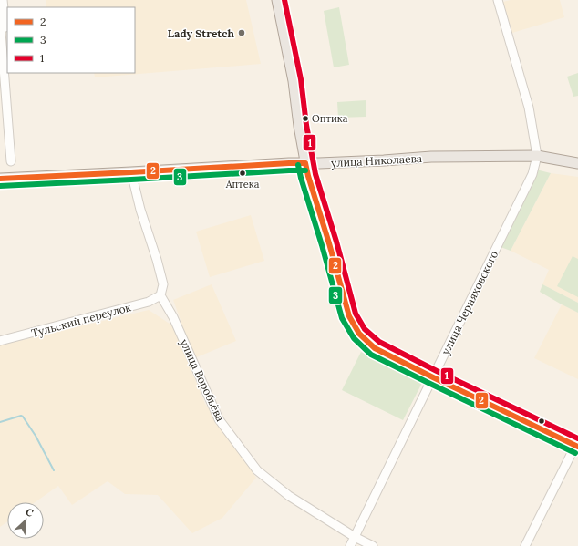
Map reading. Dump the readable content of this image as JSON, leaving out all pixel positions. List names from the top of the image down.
{
  "streets": {
    "main road": ["улица Николаева"],
    "street": ["улица Черняховского", "Тульский переулок", "улица Воробьёва"]
  },
  "crossings": [
    ["улица Николаева", "улица Черняховского"],
    ["улица Черняховского", "улица Воробьёва"],
    ["Тульский переулок", "улица Воробьёва"]
  ],
  "places": ["Lady Stretch", "Оптика", "Аптека"],
  "lines": ["transit line 1", "transit line 2", "transit line 3"],
  "legend": ["2", "3", "1"],
  "north": "top right"
}
